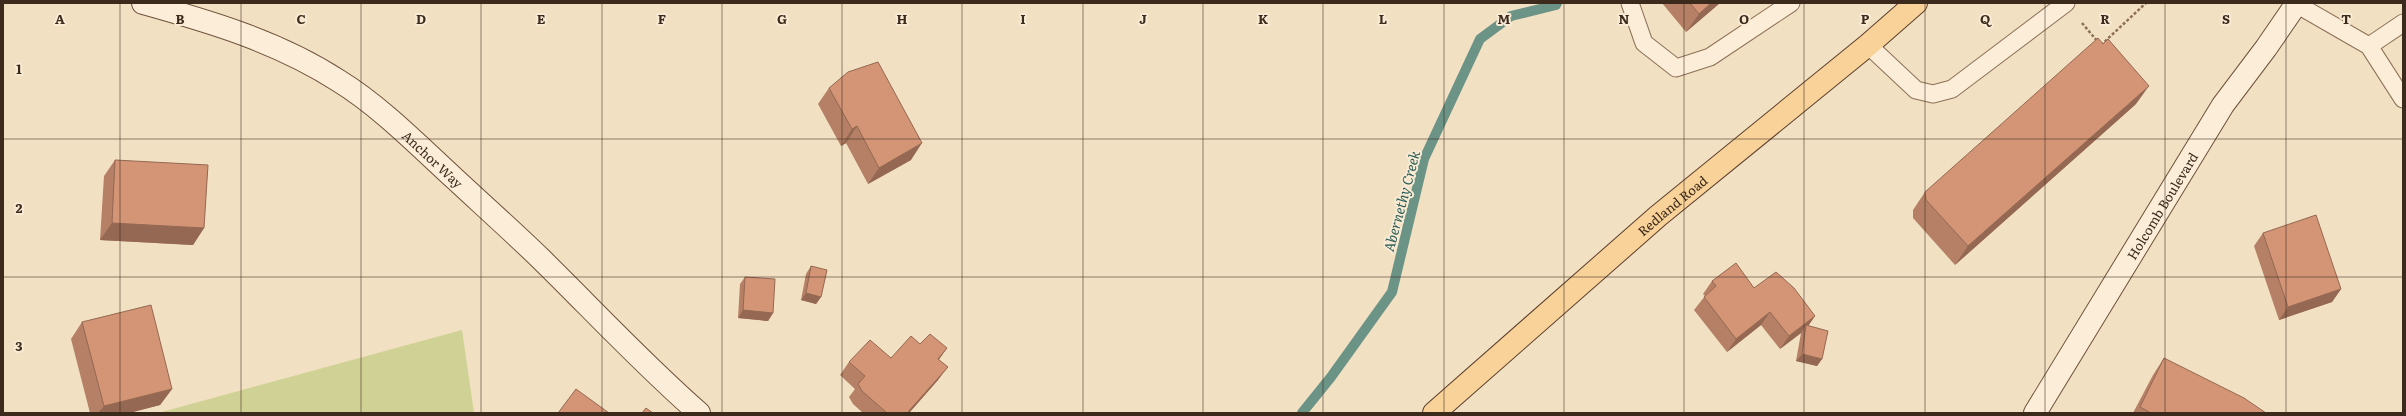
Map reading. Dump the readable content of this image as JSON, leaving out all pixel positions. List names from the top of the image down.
{
  "streets": {
    "main road": ["Redland Road"],
    "street": ["Anchor Way", "Holcomb Boulevard"]
  },
  "water": ["Abernethy Creek"],
  "grid": {
    "columns": [
      "A",
      "B",
      "C",
      "D",
      "E",
      "F",
      "G",
      "H",
      "I",
      "J",
      "K",
      "L",
      "M",
      "N",
      "O",
      "P",
      "Q",
      "R",
      "S",
      "T"
    ],
    "rows": ["1", "2", "3"]
  }
}
